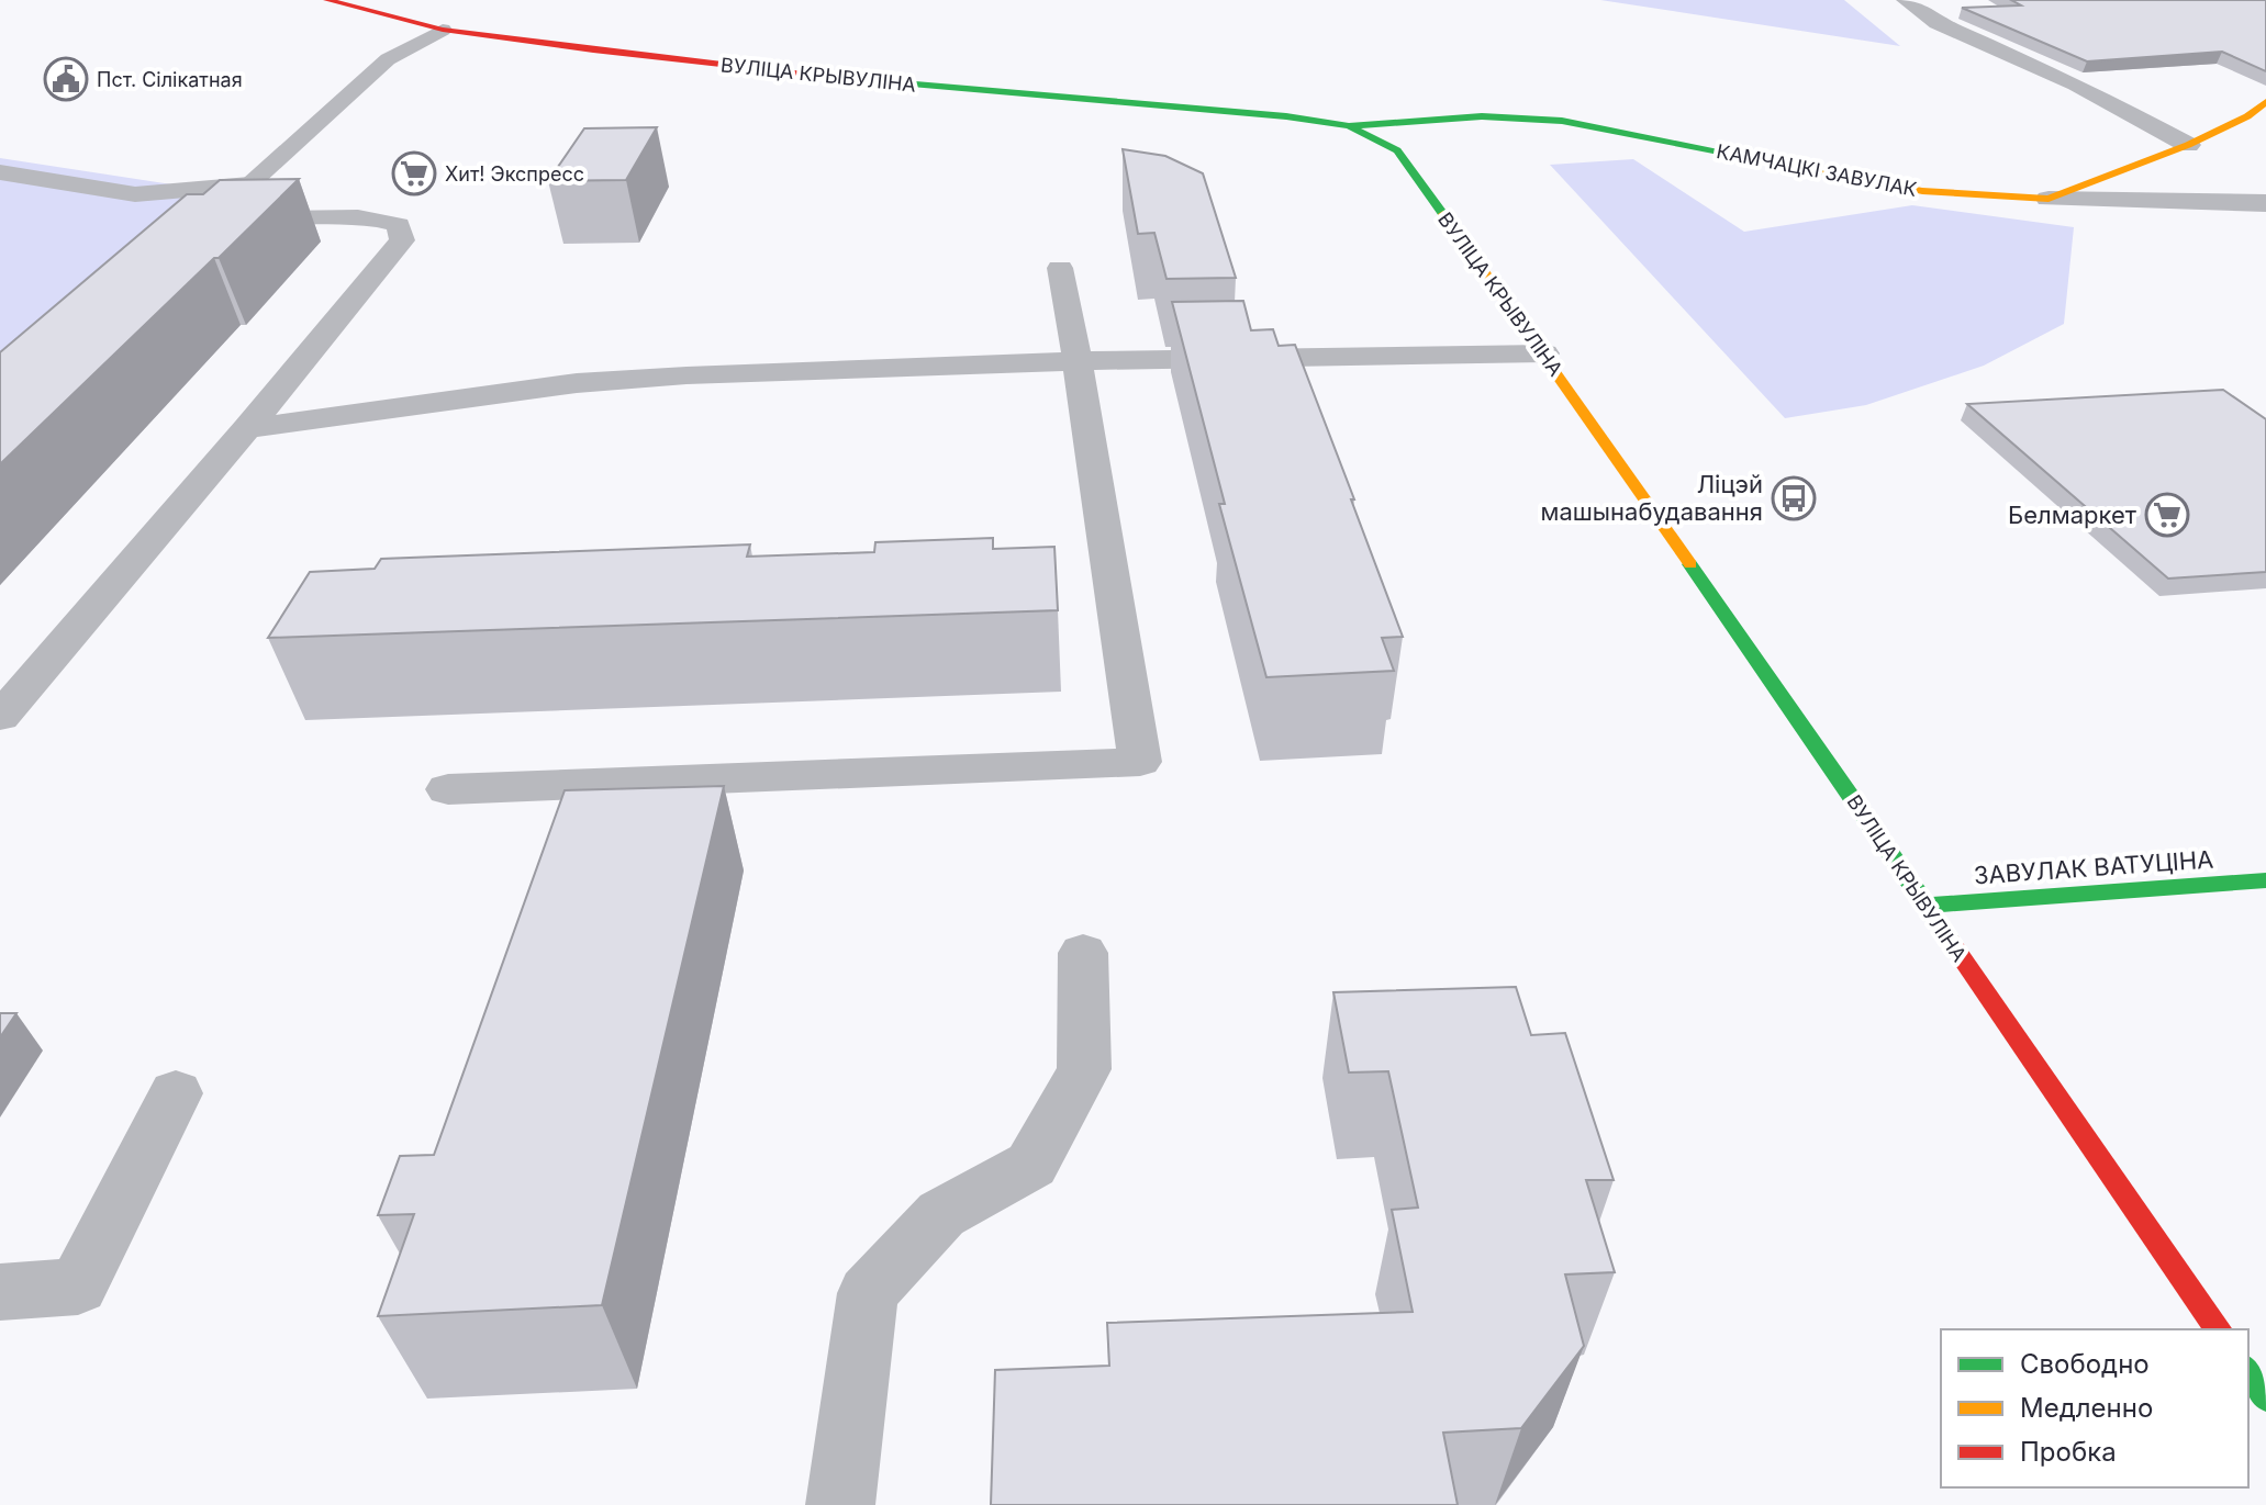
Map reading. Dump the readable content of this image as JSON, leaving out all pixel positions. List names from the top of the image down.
{
  "streets": {
    "main road": ["ВУЛІЦА КРЫВУЛІНА", "КАМЧАЦКІ ЗАВУЛАК", "ЗАВУЛАК ВАТУЦІНА"]
  },
  "crossings": [
    ["ВУЛІЦА КРЫВУЛІНА", "КАМЧАЦКІ ЗАВУЛАК"],
    ["ВУЛІЦА КРЫВУЛІНА", "ЗАВУЛАК ВАТУЦІНА"]
  ],
  "places": {
    "public building": ["Пст. Сілікатная"],
    "supermarket": ["Хит! Экспресс", "Белмаркет"],
    "bus stop": ["Ліцэй машынабудавання"]
  },
  "legend": ["Свободно", "Медленно", "Пробка"]
}
